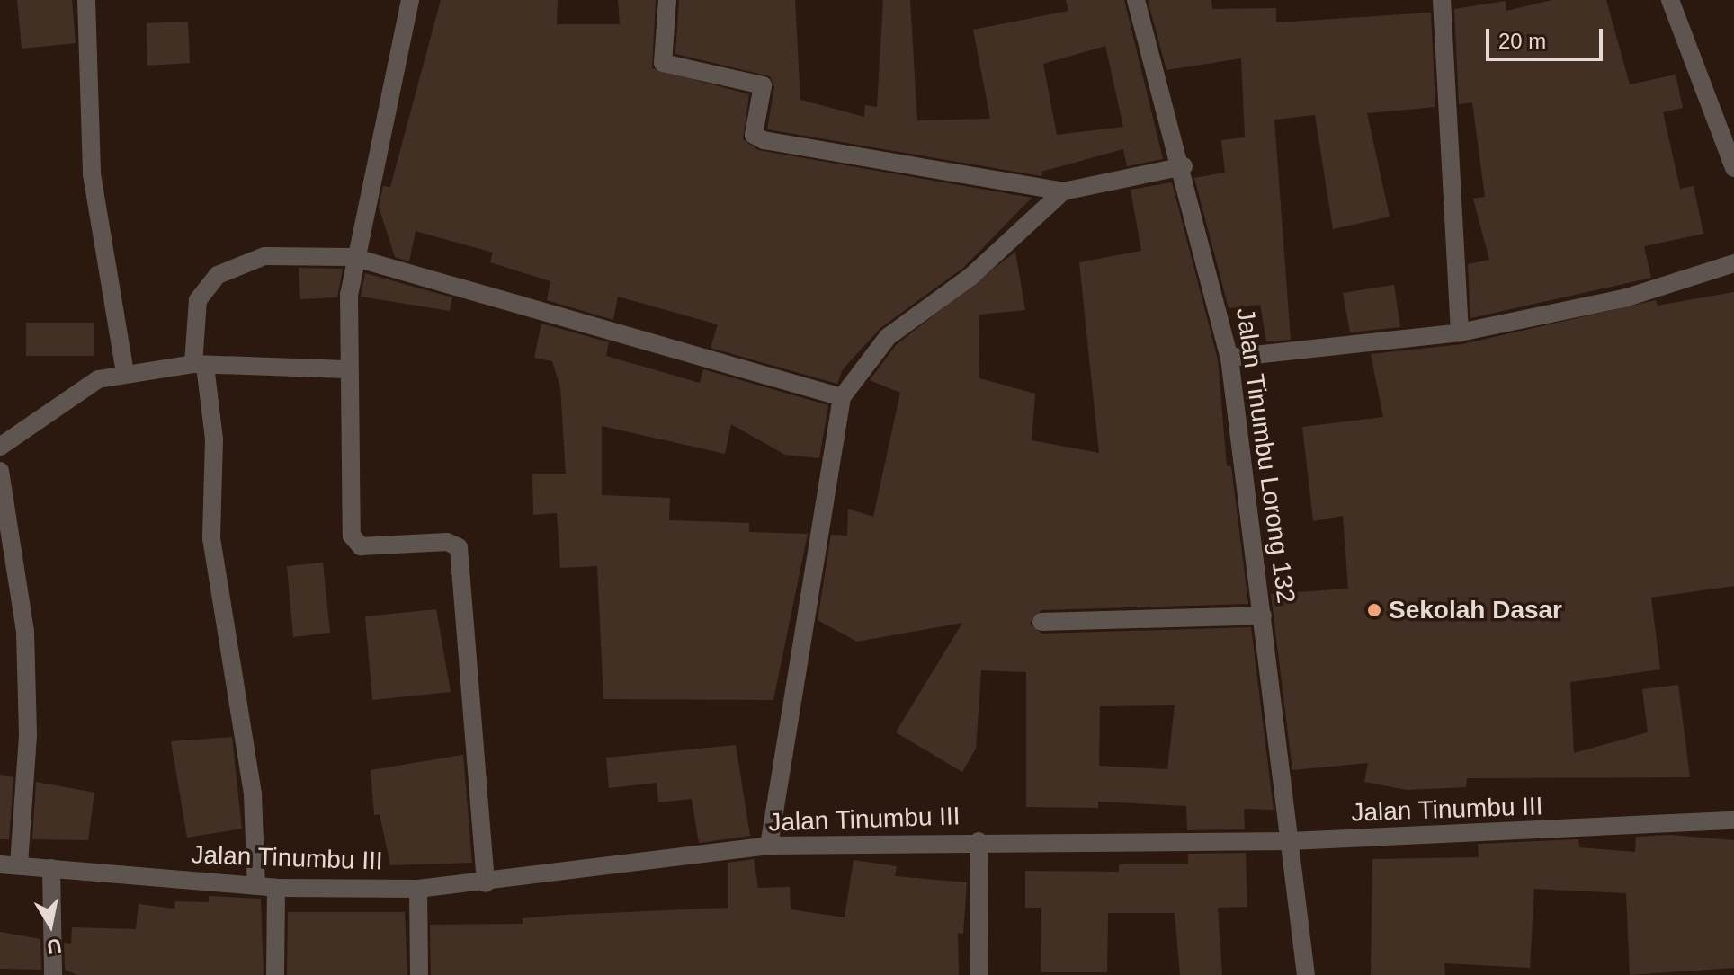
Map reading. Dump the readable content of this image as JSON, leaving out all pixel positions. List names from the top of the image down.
{
  "streets": {
    "street": ["Jalan Tinumbu Lorong 132", "Jalan Tinumbu III"]
  },
  "crossings": [
    ["Jalan Tinumbu Lorong 132", "Jalan Tinumbu III"]
  ],
  "places": ["Sekolah Dasar"],
  "scale_bar": "20 m",
  "north": "bottom"
}
